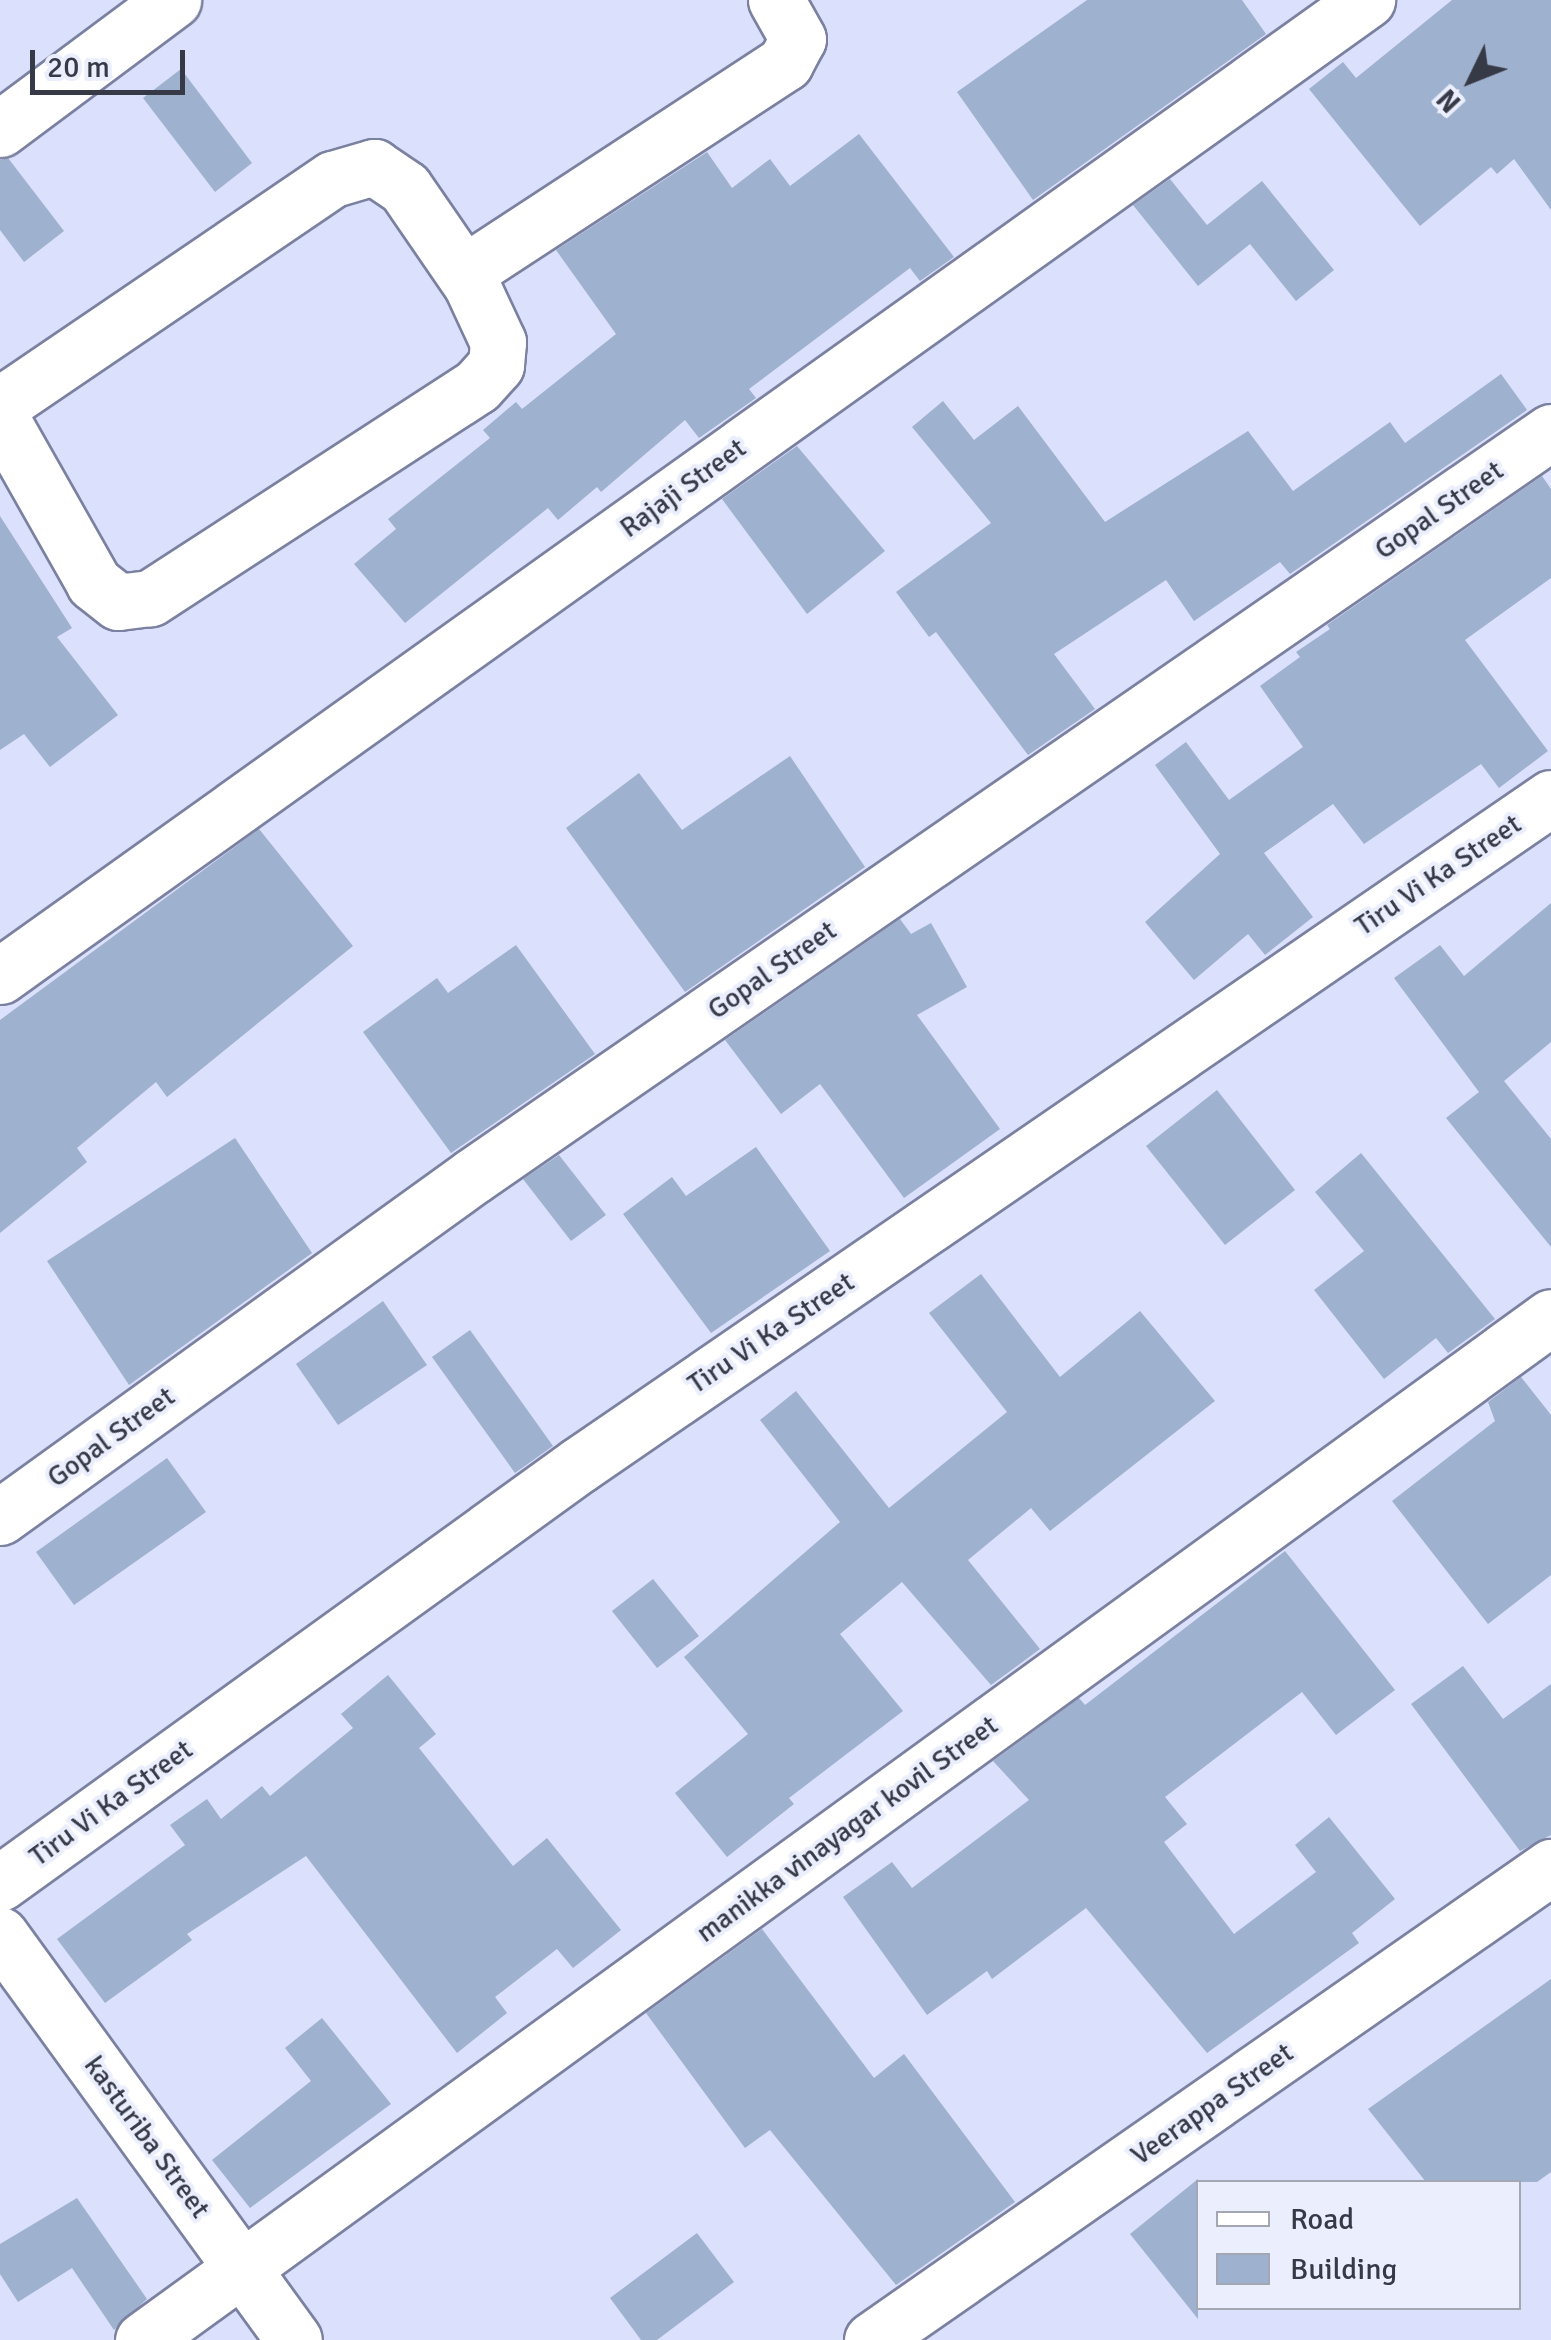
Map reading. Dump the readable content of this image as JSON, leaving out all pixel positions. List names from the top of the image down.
{
  "streets": {
    "street": [
      "Rajaji Street",
      "Gopal Street",
      "Tiru Vi Ka Street",
      "manikka vinayagar kovil Street",
      "Veerappa Street",
      "kasturiba Street"
    ]
  },
  "crossings": [
    ["manikka vinayagar kovil Street", "kasturiba Street"]
  ],
  "legend": ["Road", "Building"],
  "scale_bar": "20 m",
  "north": "bottom left"
}
